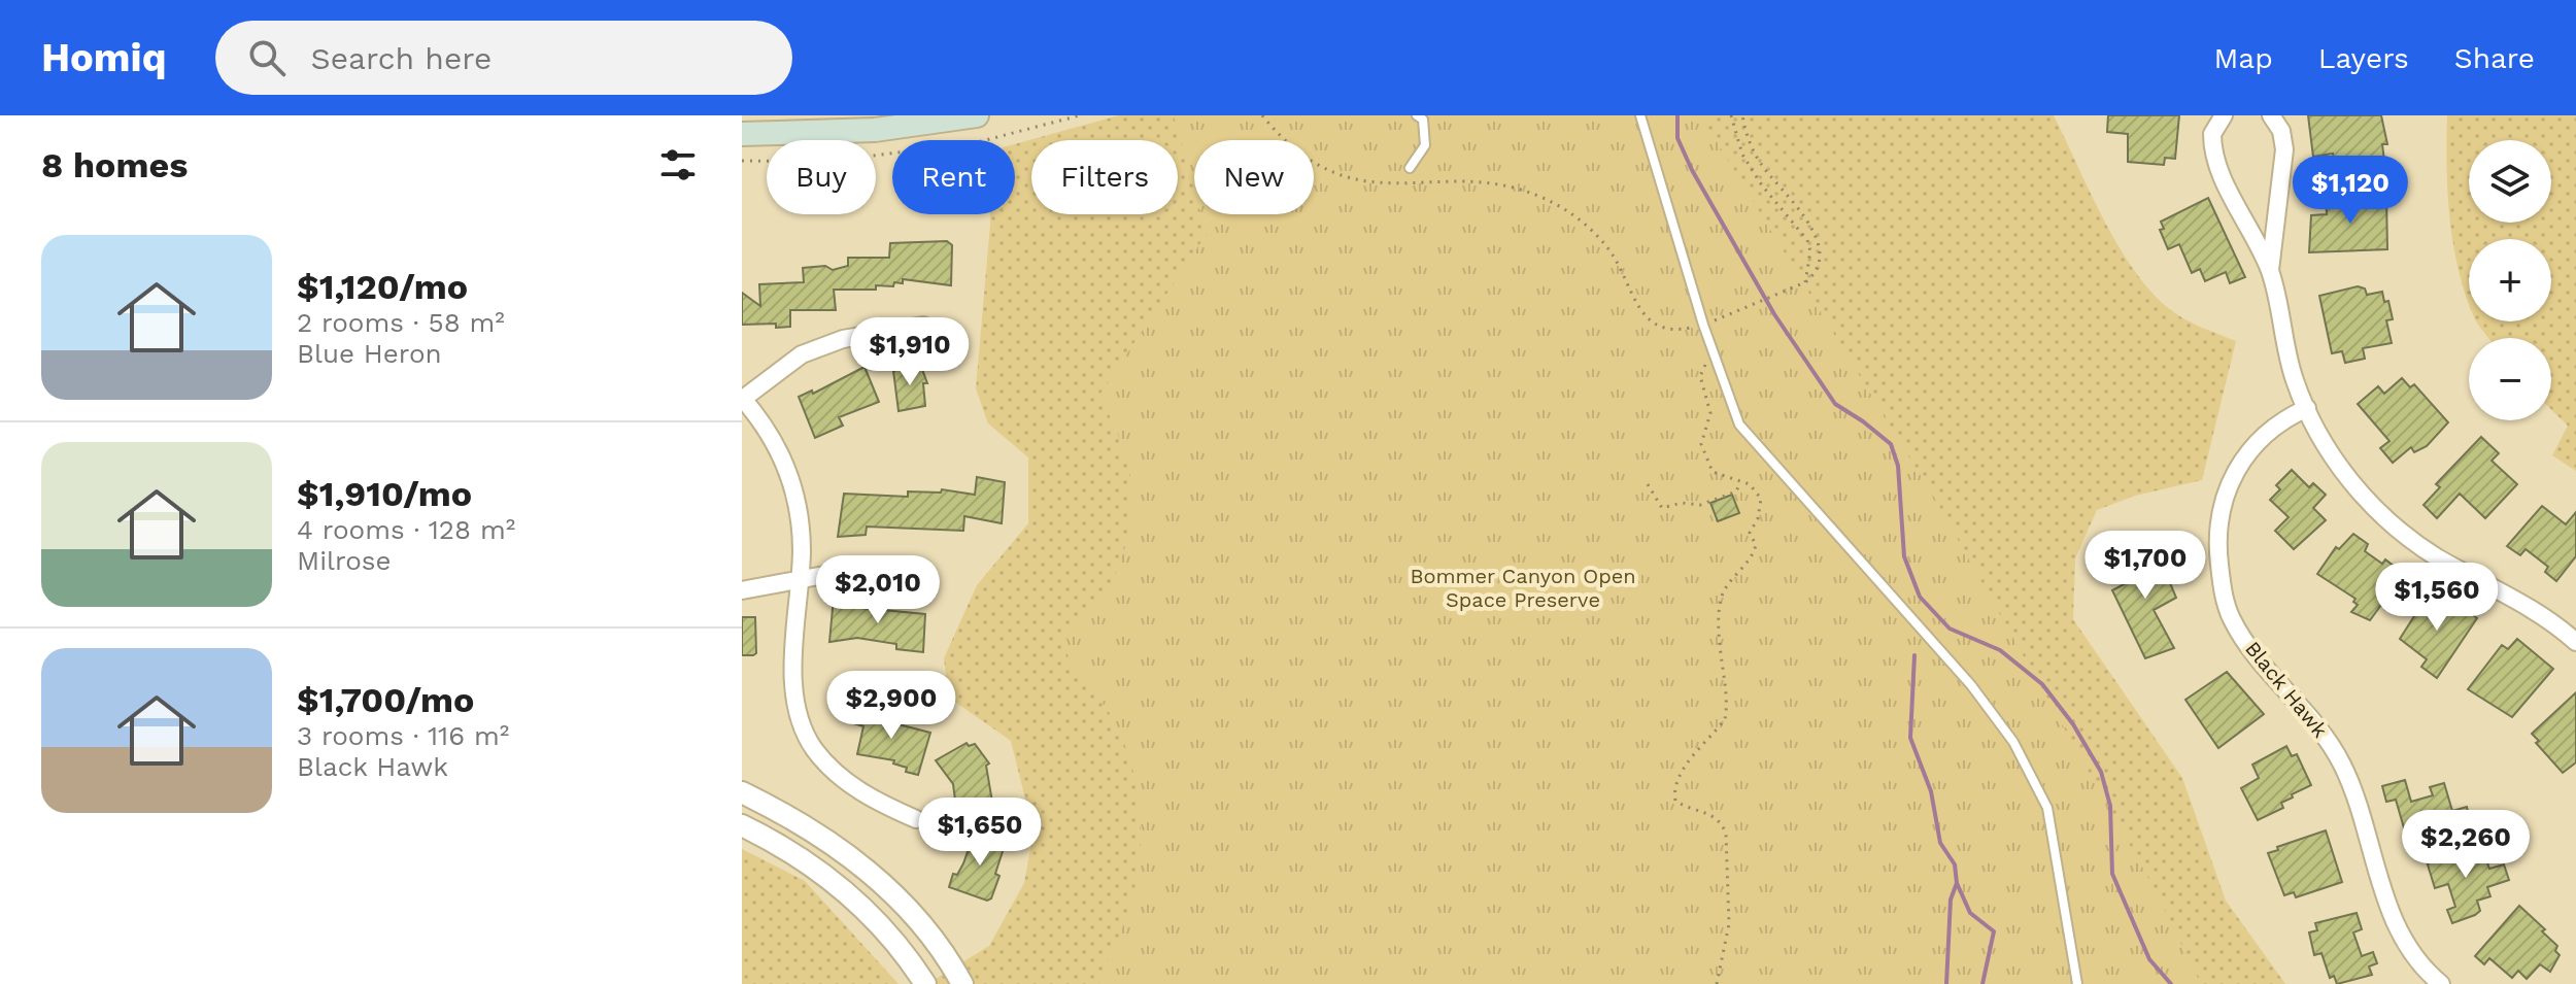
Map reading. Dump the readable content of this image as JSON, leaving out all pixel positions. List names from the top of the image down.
{
  "streets": {
    "street": ["Black Hawk"]
  },
  "parks": ["Bommer Canyon Open Space Preserve"],
  "page": {
    "header": "Homiq",
    "search": "Search here",
    "nav": ["Map", "Layers", "Share"],
    "heading": "8 homes",
    "map_buttons": ["+", "−"],
    "chip": [
      "Buy",
      "Rent",
      "Filters",
      "New"
    ],
    "price": [
      "$1,120",
      "$1,910",
      "$1,700",
      "$2,010",
      "$1,560",
      "$2,900",
      "$1,650",
      "$2,260"
    ],
    "list": [
      {
        "name": "$1,120/mo",
        "note": "2 rooms · 58 m² · Blue Heron"
      },
      {
        "name": "$1,910/mo",
        "note": "4 rooms · 128 m² · Milrose"
      },
      {
        "name": "$1,700/mo",
        "note": "3 rooms · 116 m² · Black Hawk"
      }
    ]
  }
}
